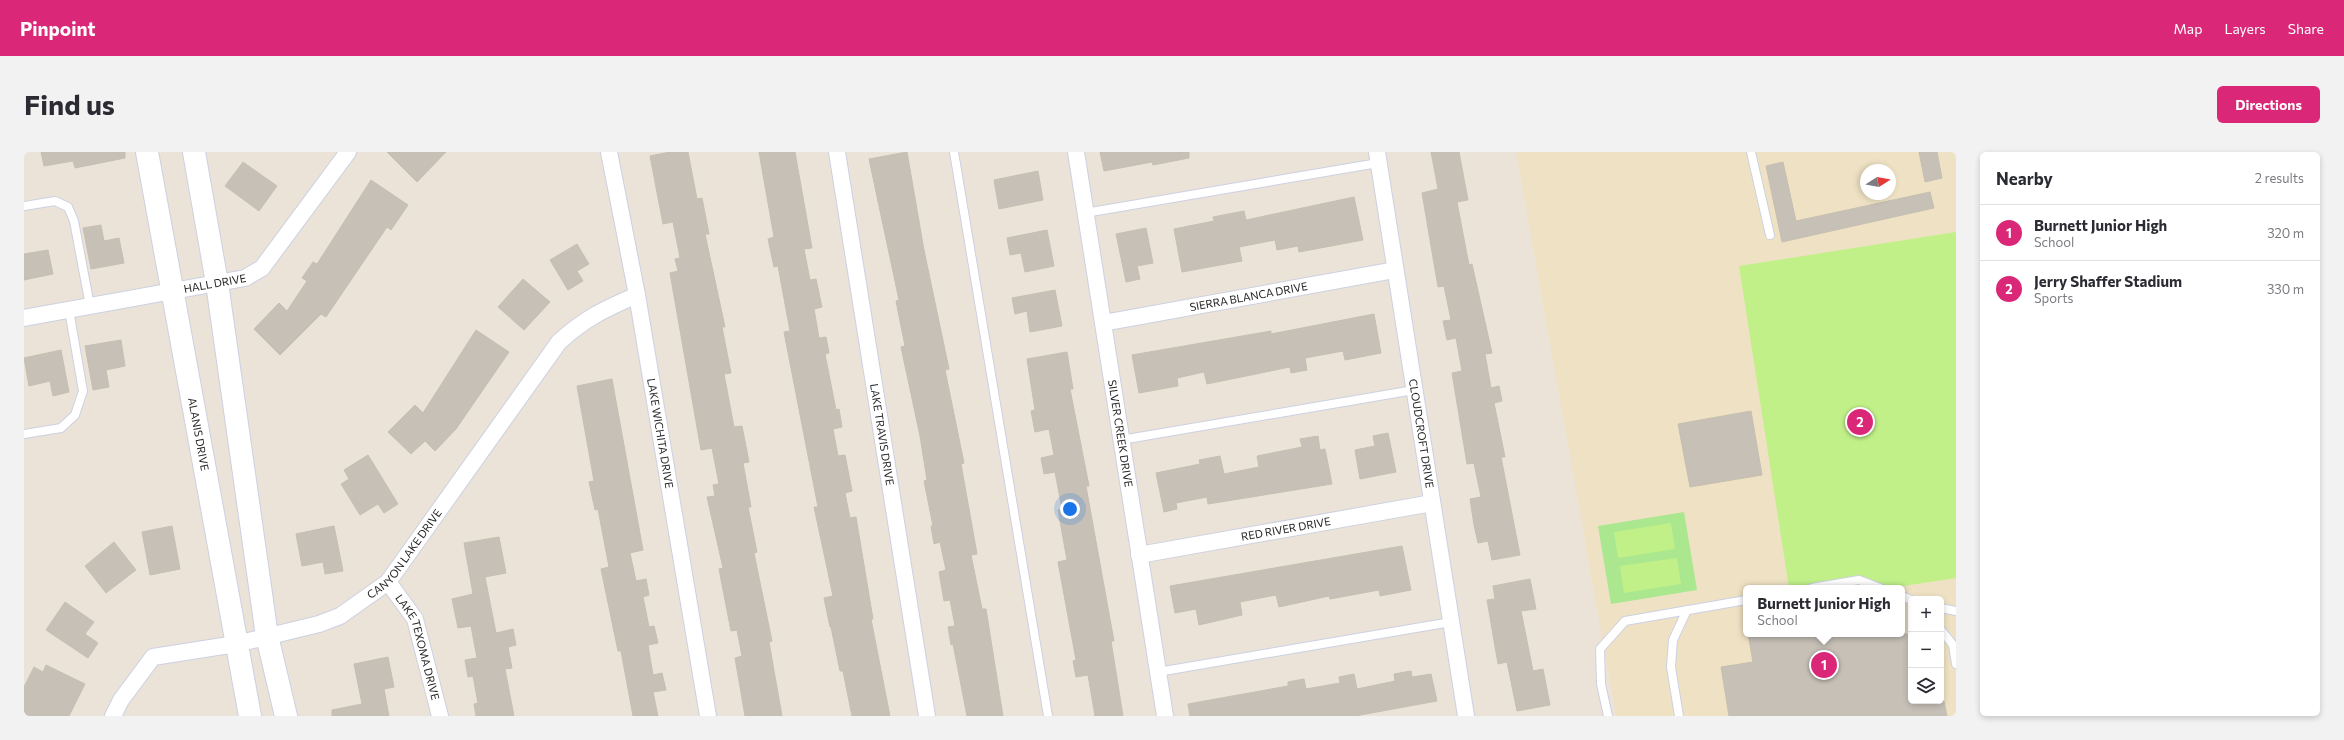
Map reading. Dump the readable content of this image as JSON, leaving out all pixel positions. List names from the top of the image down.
{
  "streets": {
    "main road": ["ALANIS DRIVE"],
    "street": [
      "HALL DRIVE",
      "SIERRA BLANCA DRIVE",
      "LAKE WICHITA DRIVE",
      "LAKE TRAVIS DRIVE",
      "SILVER CREEK DRIVE",
      "CLOUDCROFT DRIVE",
      "RED RIVER DRIVE",
      "CANYON LAKE DRIVE",
      "LAKE TEXOMA DRIVE"
    ]
  },
  "crossings": [
    ["HALL DRIVE", "ALANIS DRIVE"],
    ["SIERRA BLANCA DRIVE", "SILVER CREEK DRIVE"],
    ["SIERRA BLANCA DRIVE", "CLOUDCROFT DRIVE"],
    ["ALANIS DRIVE", "CANYON LAKE DRIVE"],
    ["LAKE WICHITA DRIVE", "CANYON LAKE DRIVE"],
    ["SILVER CREEK DRIVE", "RED RIVER DRIVE"],
    ["CLOUDCROFT DRIVE", "RED RIVER DRIVE"],
    ["CANYON LAKE DRIVE", "LAKE TEXOMA DRIVE"]
  ],
  "north": "right",
  "page": {
    "header": "Pinpoint",
    "nav": ["Map", "Layers", "Share"],
    "buttons": "Directions",
    "title": "Find us",
    "heading": ["Nearby", "2 results"],
    "list": [
      {
        "mark": "1",
        "name": "Burnett Junior High",
        "note": "School",
        "value": "320 m"
      },
      {
        "mark": "2",
        "name": "Jerry Shaffer Stadium",
        "note": "Sports",
        "value": "330 m"
      }
    ],
    "pins": ["2", "1"],
    "popup": ["Burnett Junior High", "School"],
    "map_buttons": ["+", "−"]
  }
}
